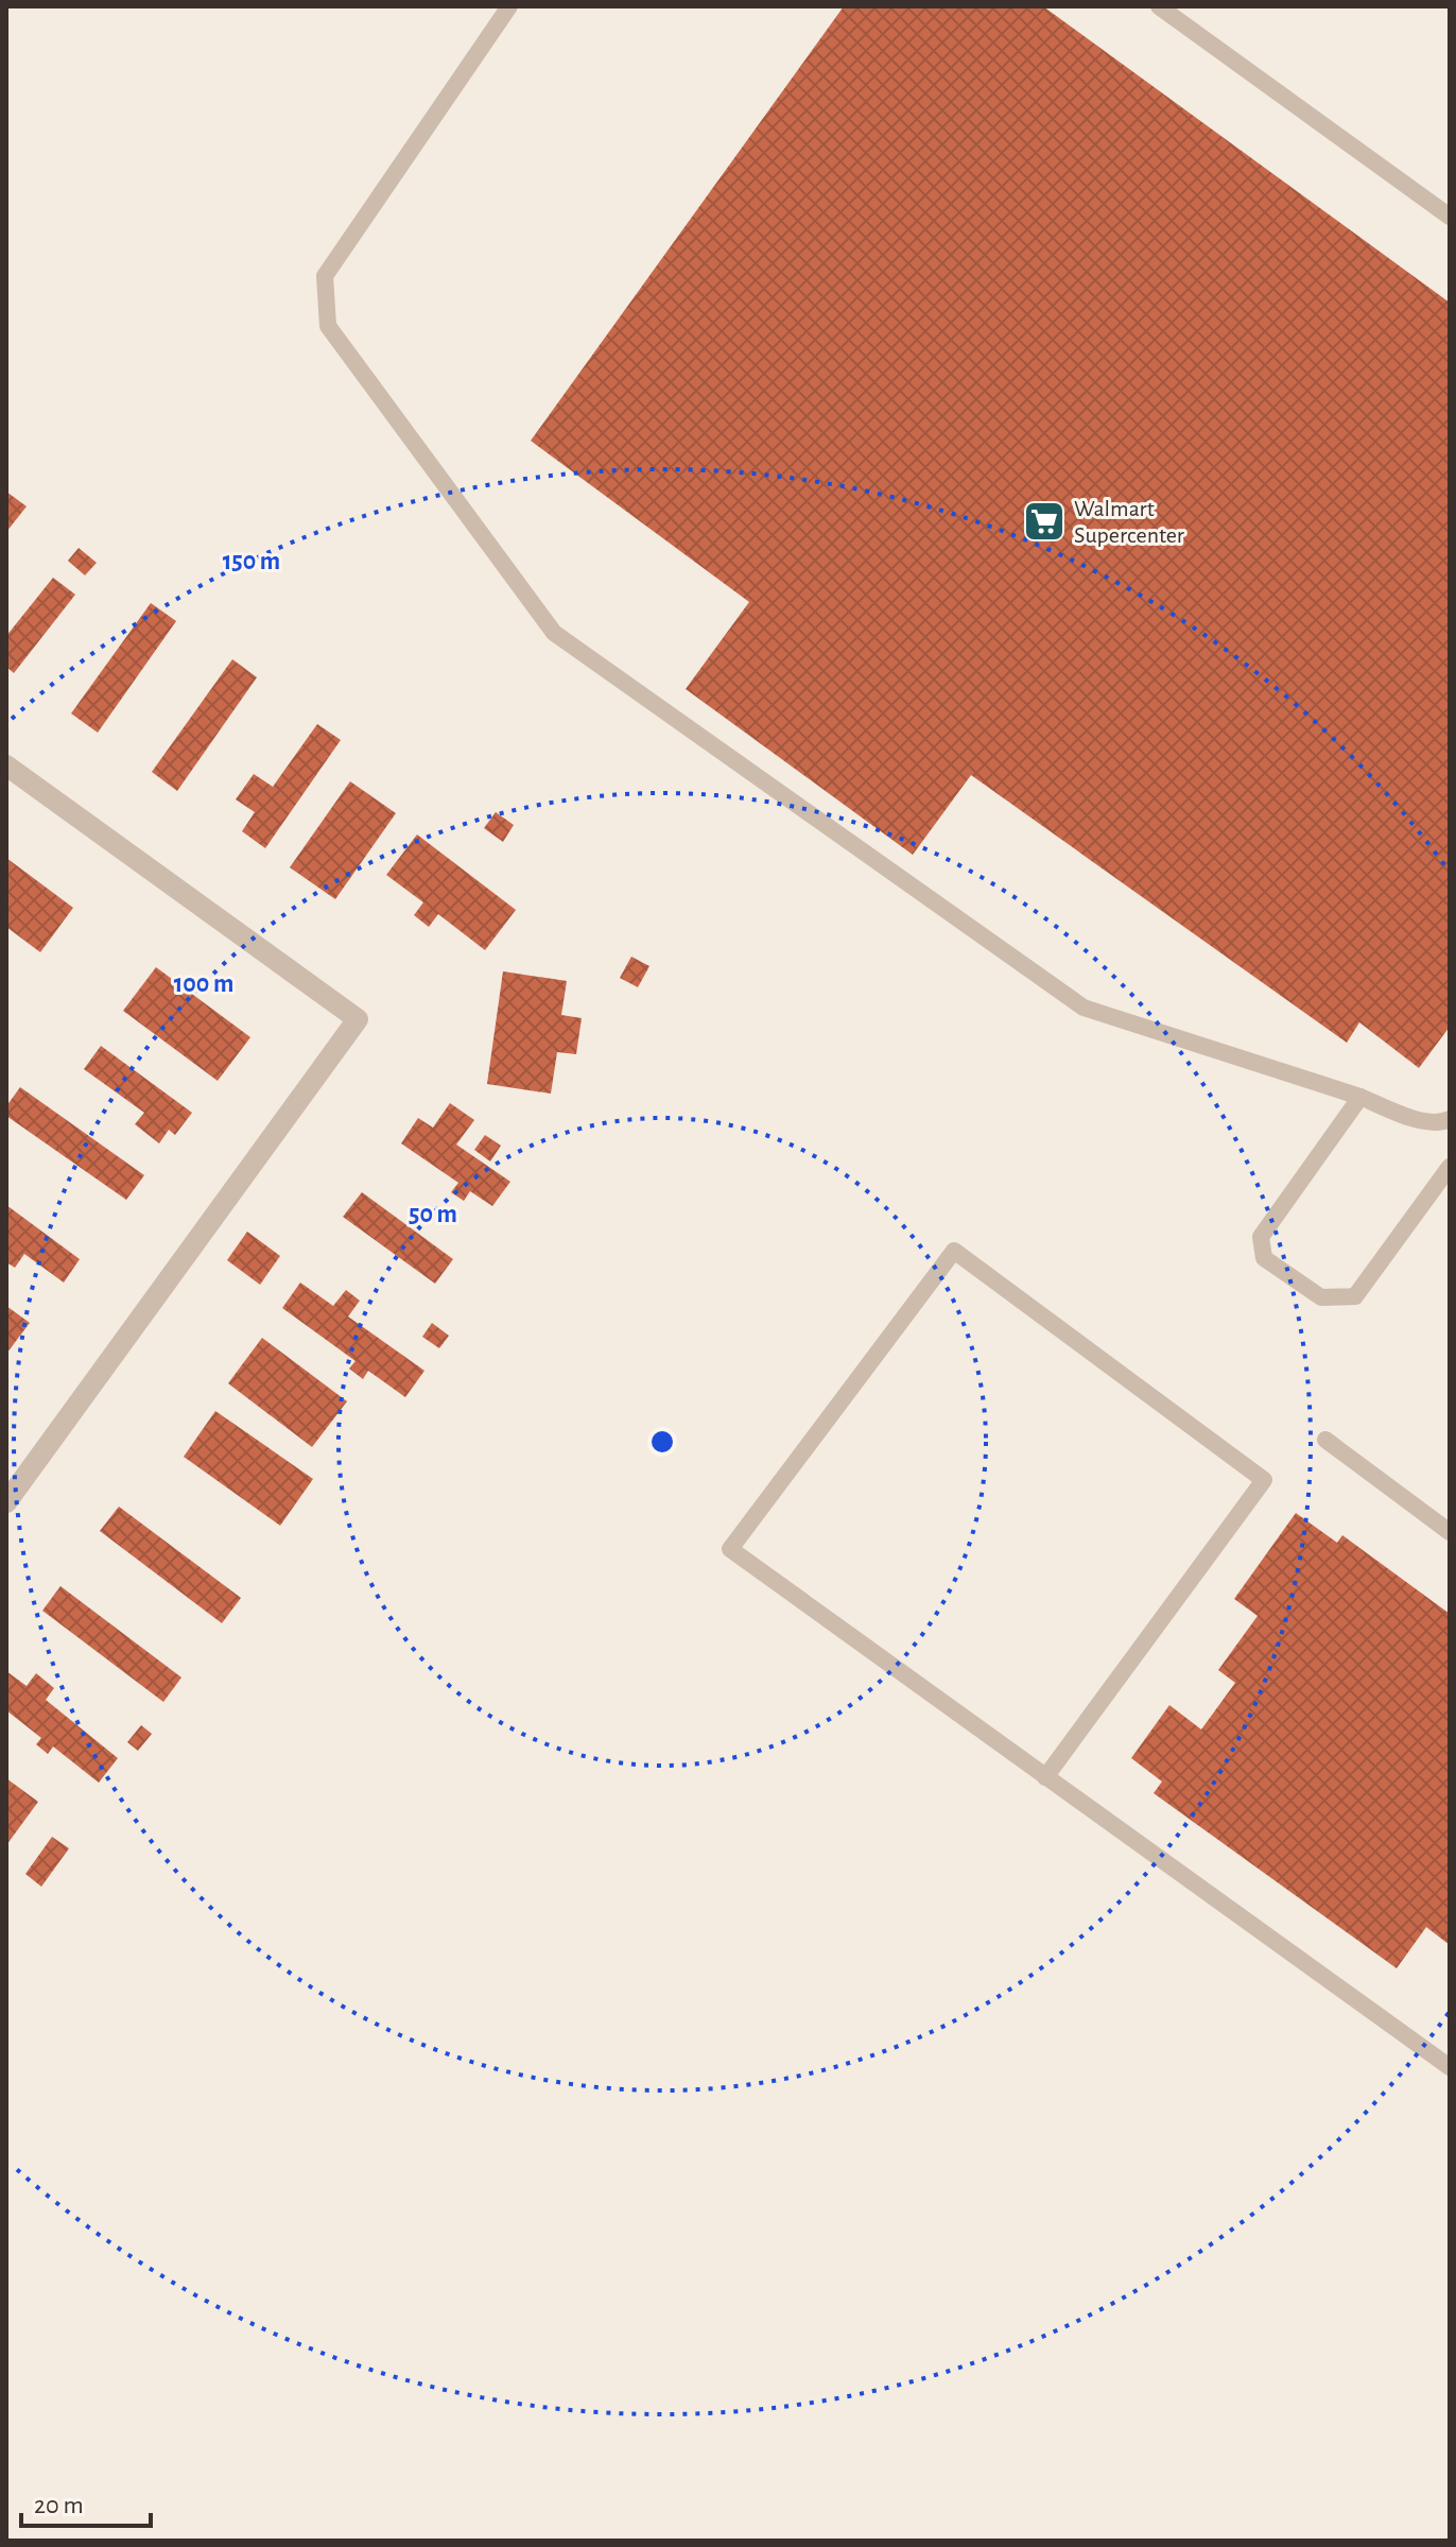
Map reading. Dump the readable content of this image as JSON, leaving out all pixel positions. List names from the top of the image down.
{
  "places": {
    "supermarket": ["Walmart Supercenter"]
  },
  "scale_bar": "20 m",
  "rings": ["150 m", "100 m", "50 m"]
}
